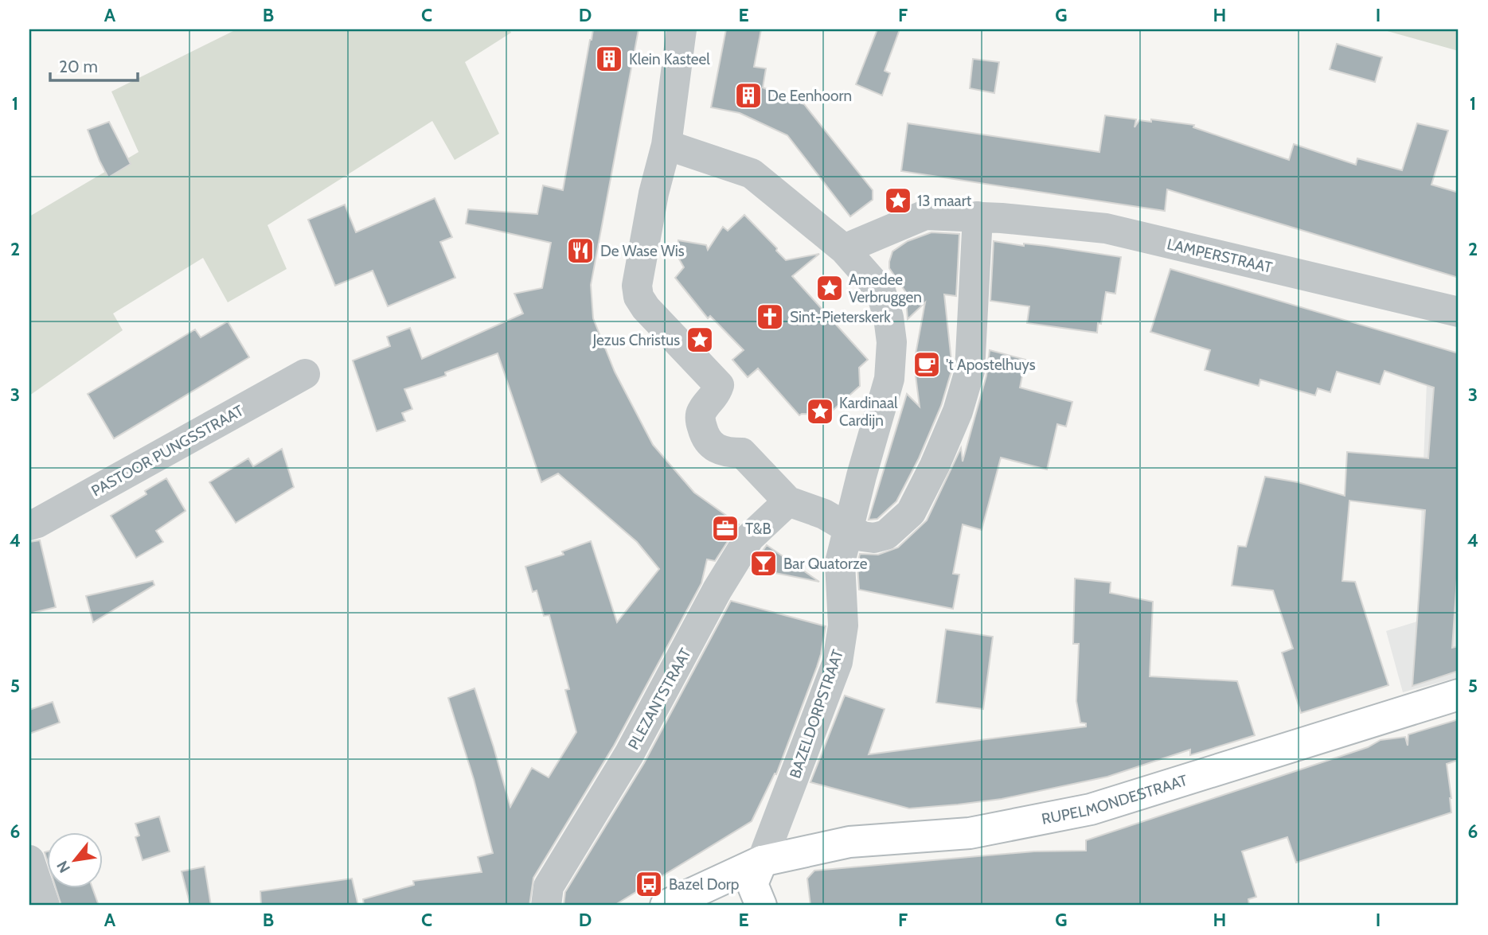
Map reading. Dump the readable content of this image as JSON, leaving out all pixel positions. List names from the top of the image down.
{
  "streets": {
    "main road": ["RUPELMONDESTRAAT"],
    "street": [
      "LAMPERSTRAAT",
      "PASTOOR PUNGSSTRAAT",
      "PLEZANTSTRAAT",
      "BAZELDORPSTRAAT"
    ]
  },
  "crossings": [
    ["LAMPERSTRAAT", "BAZELDORPSTRAAT"],
    ["BAZELDORPSTRAAT", "RUPELMONDESTRAAT"]
  ],
  "places": {
    "building": ["Klein Kasteel", "De Eenhoorn"],
    "place": [
      "13 maart",
      "Amedee Verbruggen",
      "Jezus Christus",
      "Kardinaal Cardijn"
    ],
    "restaurant": ["De Wase Wis"],
    "church": ["Sint-Pieterskerk"],
    "cafe": ["'t Apostelhuys"],
    "office": ["T&B"],
    "bar": ["Bar Quatorze"],
    "bus stop": ["Bazel Dorp"]
  },
  "scale_bar": "20 m",
  "north": "bottom left",
  "grid": {
    "columns": [
      "A",
      "B",
      "C",
      "D",
      "E",
      "F",
      "G",
      "H",
      "I"
    ],
    "rows": [
      "1",
      "2",
      "3",
      "4",
      "5",
      "6"
    ]
  }
}
